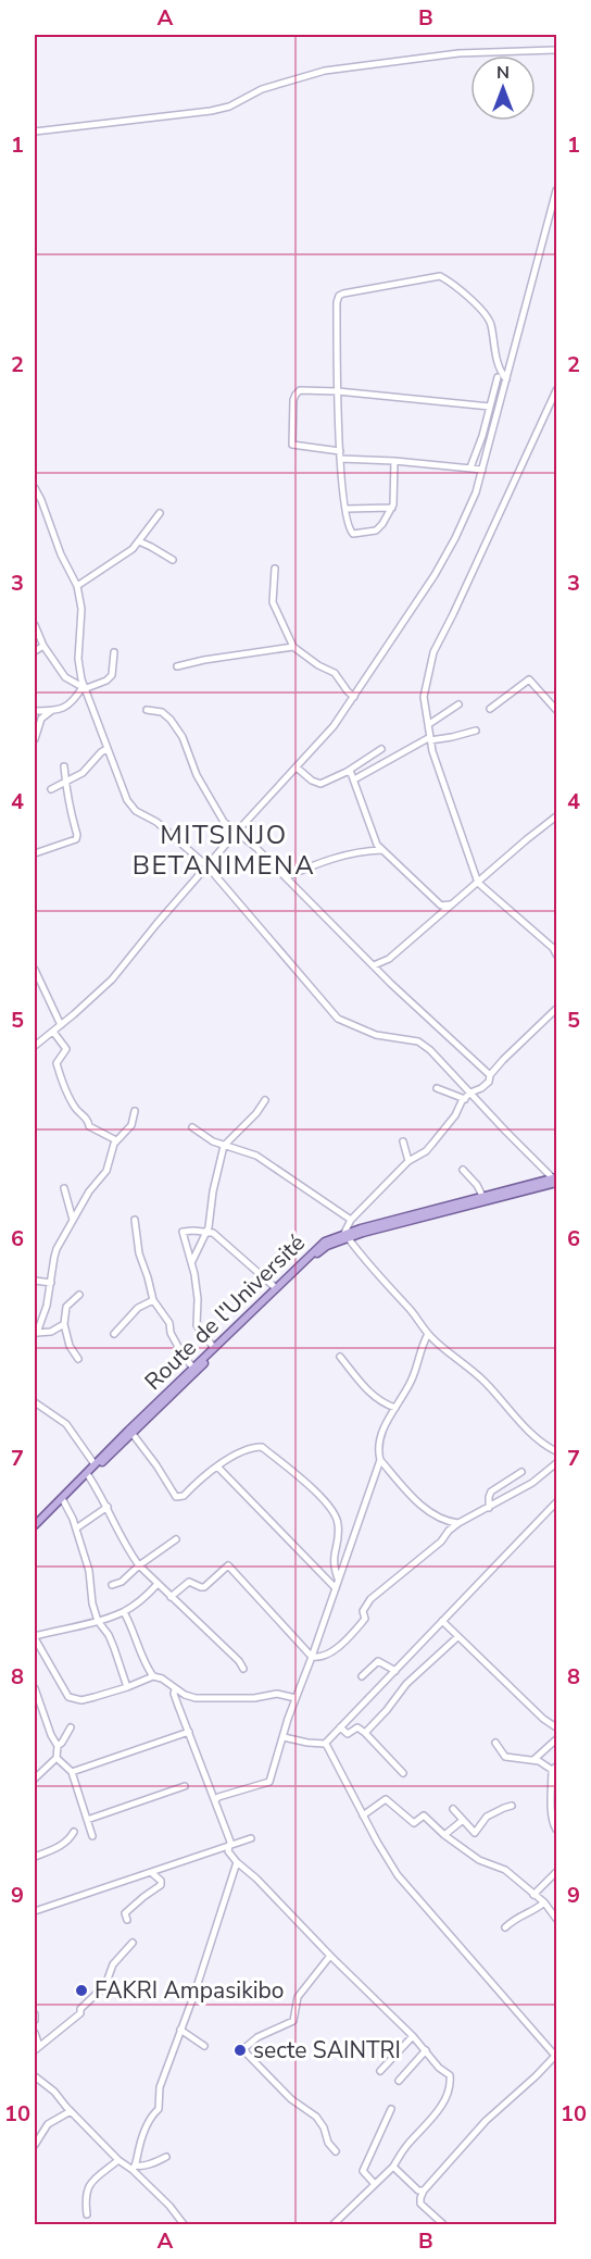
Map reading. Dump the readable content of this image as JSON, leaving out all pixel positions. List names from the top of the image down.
{
  "streets": {
    "main road": ["Route de l'Université"]
  },
  "districts": ["MITSINJO BETANIMENA"],
  "places": ["FAKRI Ampasikibo", "secte SAINTRI"],
  "north": "top",
  "grid": {
    "columns": ["A", "B"],
    "rows": [
      "1",
      "2",
      "3",
      "4",
      "5",
      "6",
      "7",
      "8",
      "9",
      "10"
    ]
  }
}
